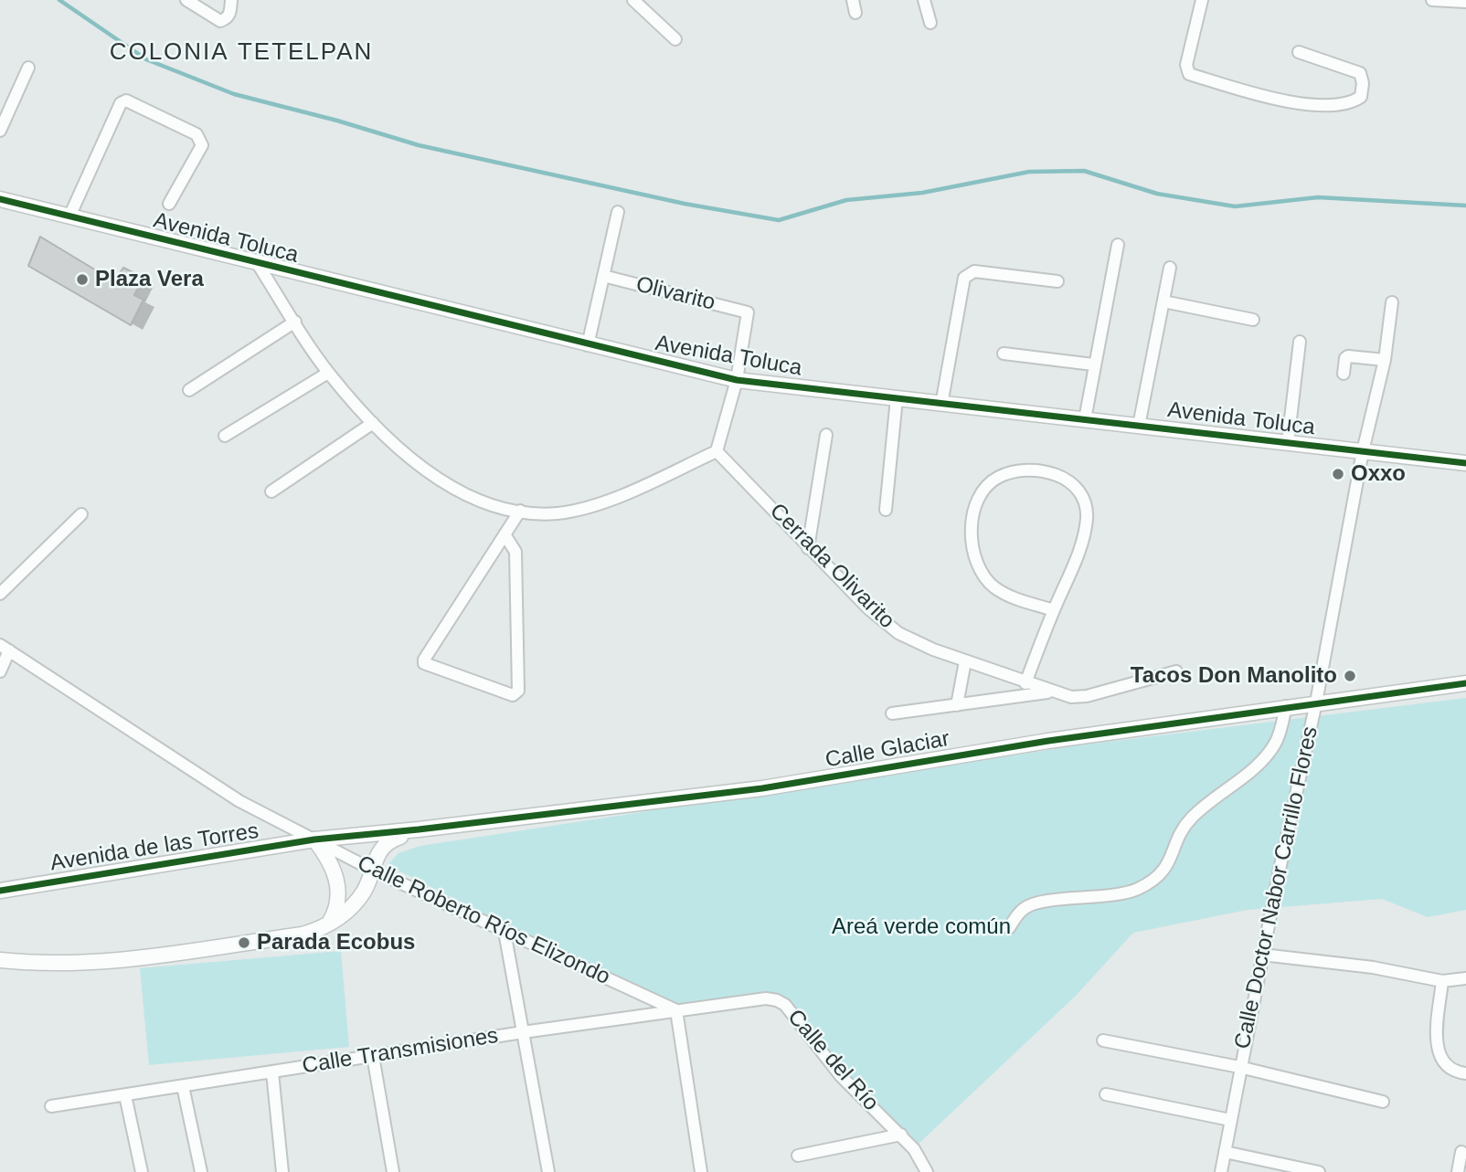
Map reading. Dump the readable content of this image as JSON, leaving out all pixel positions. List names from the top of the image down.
{
  "streets": {
    "street": [
      "Avenida Toluca",
      "Olivarito",
      "Cerrada Olivarito",
      "Calle Glaciar",
      "Avenida de las Torres",
      "Calle Doctor Nabor Carrillo Flores",
      "Calle Roberto Ríos Elizondo",
      "Calle Transmisiones",
      "Calle del Río"
    ]
  },
  "crossings": [
    ["Avenida Toluca", "Olivarito"],
    ["Avenida Toluca", "Calle Doctor Nabor Carrillo Flores"],
    ["Calle Glaciar", "Avenida de las Torres"],
    ["Calle Glaciar", "Calle Doctor Nabor Carrillo Flores"],
    ["Calle Glaciar", "Calle Roberto Ríos Elizondo"],
    ["Avenida de las Torres", "Calle Roberto Ríos Elizondo"],
    ["Calle Roberto Ríos Elizondo", "Calle Transmisiones"],
    ["Calle Roberto Ríos Elizondo", "Calle del Río"],
    ["Calle Transmisiones", "Calle del Río"]
  ],
  "districts": ["COLONIA TETELPAN"],
  "parks": ["Areá verde común"],
  "places": [
    "Plaza Vera",
    "Oxxo",
    "Tacos Don Manolito",
    "Parada Ecobus"
  ]
}
